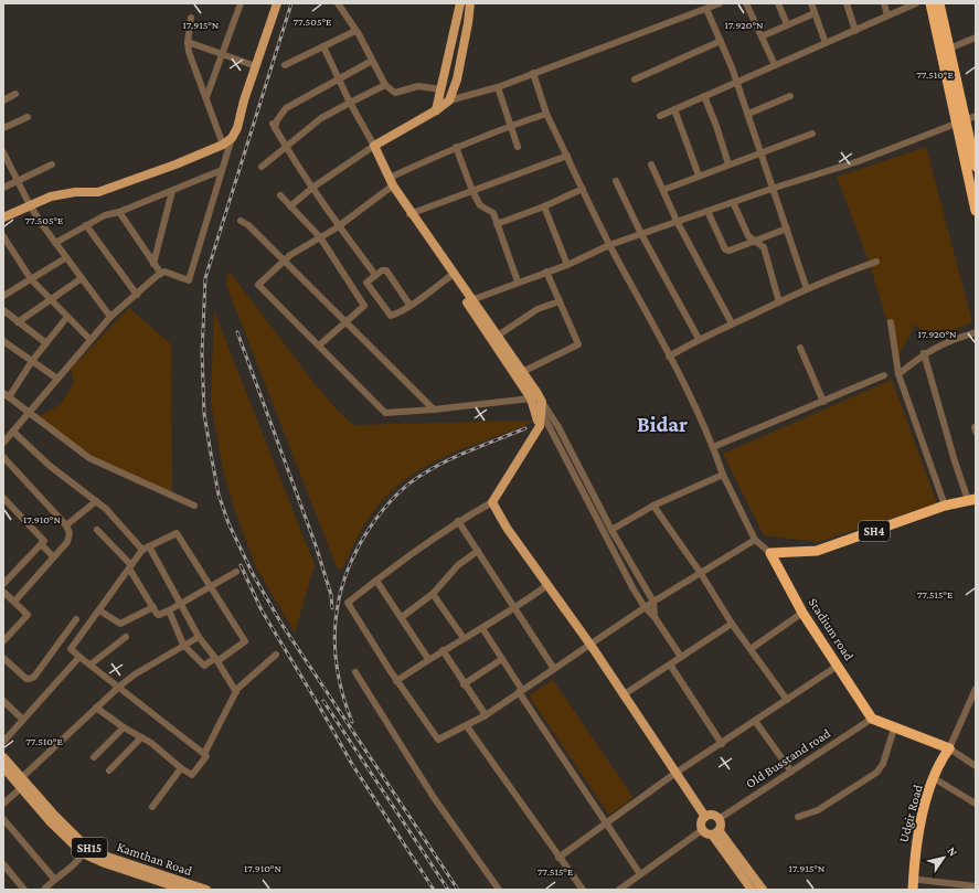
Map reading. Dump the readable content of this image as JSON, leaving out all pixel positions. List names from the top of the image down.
{
  "streets": {
    "highway": ["SH4", "Stadium road", "Udgir Road"],
    "main road": ["SH15", "Kamthan Road"],
    "street": ["Old Busstand road"]
  },
  "crossings": [
    ["SH4", "Stadium road"],
    ["Stadium road", "Old Busstand road"]
  ],
  "districts": ["Bidar"],
  "north": "top right",
  "coordinates": [
    "77.505°E",
    "17.915°N",
    "17.920°N",
    "77.510°E",
    "17.910°N",
    "77.515°E"
  ]
}
